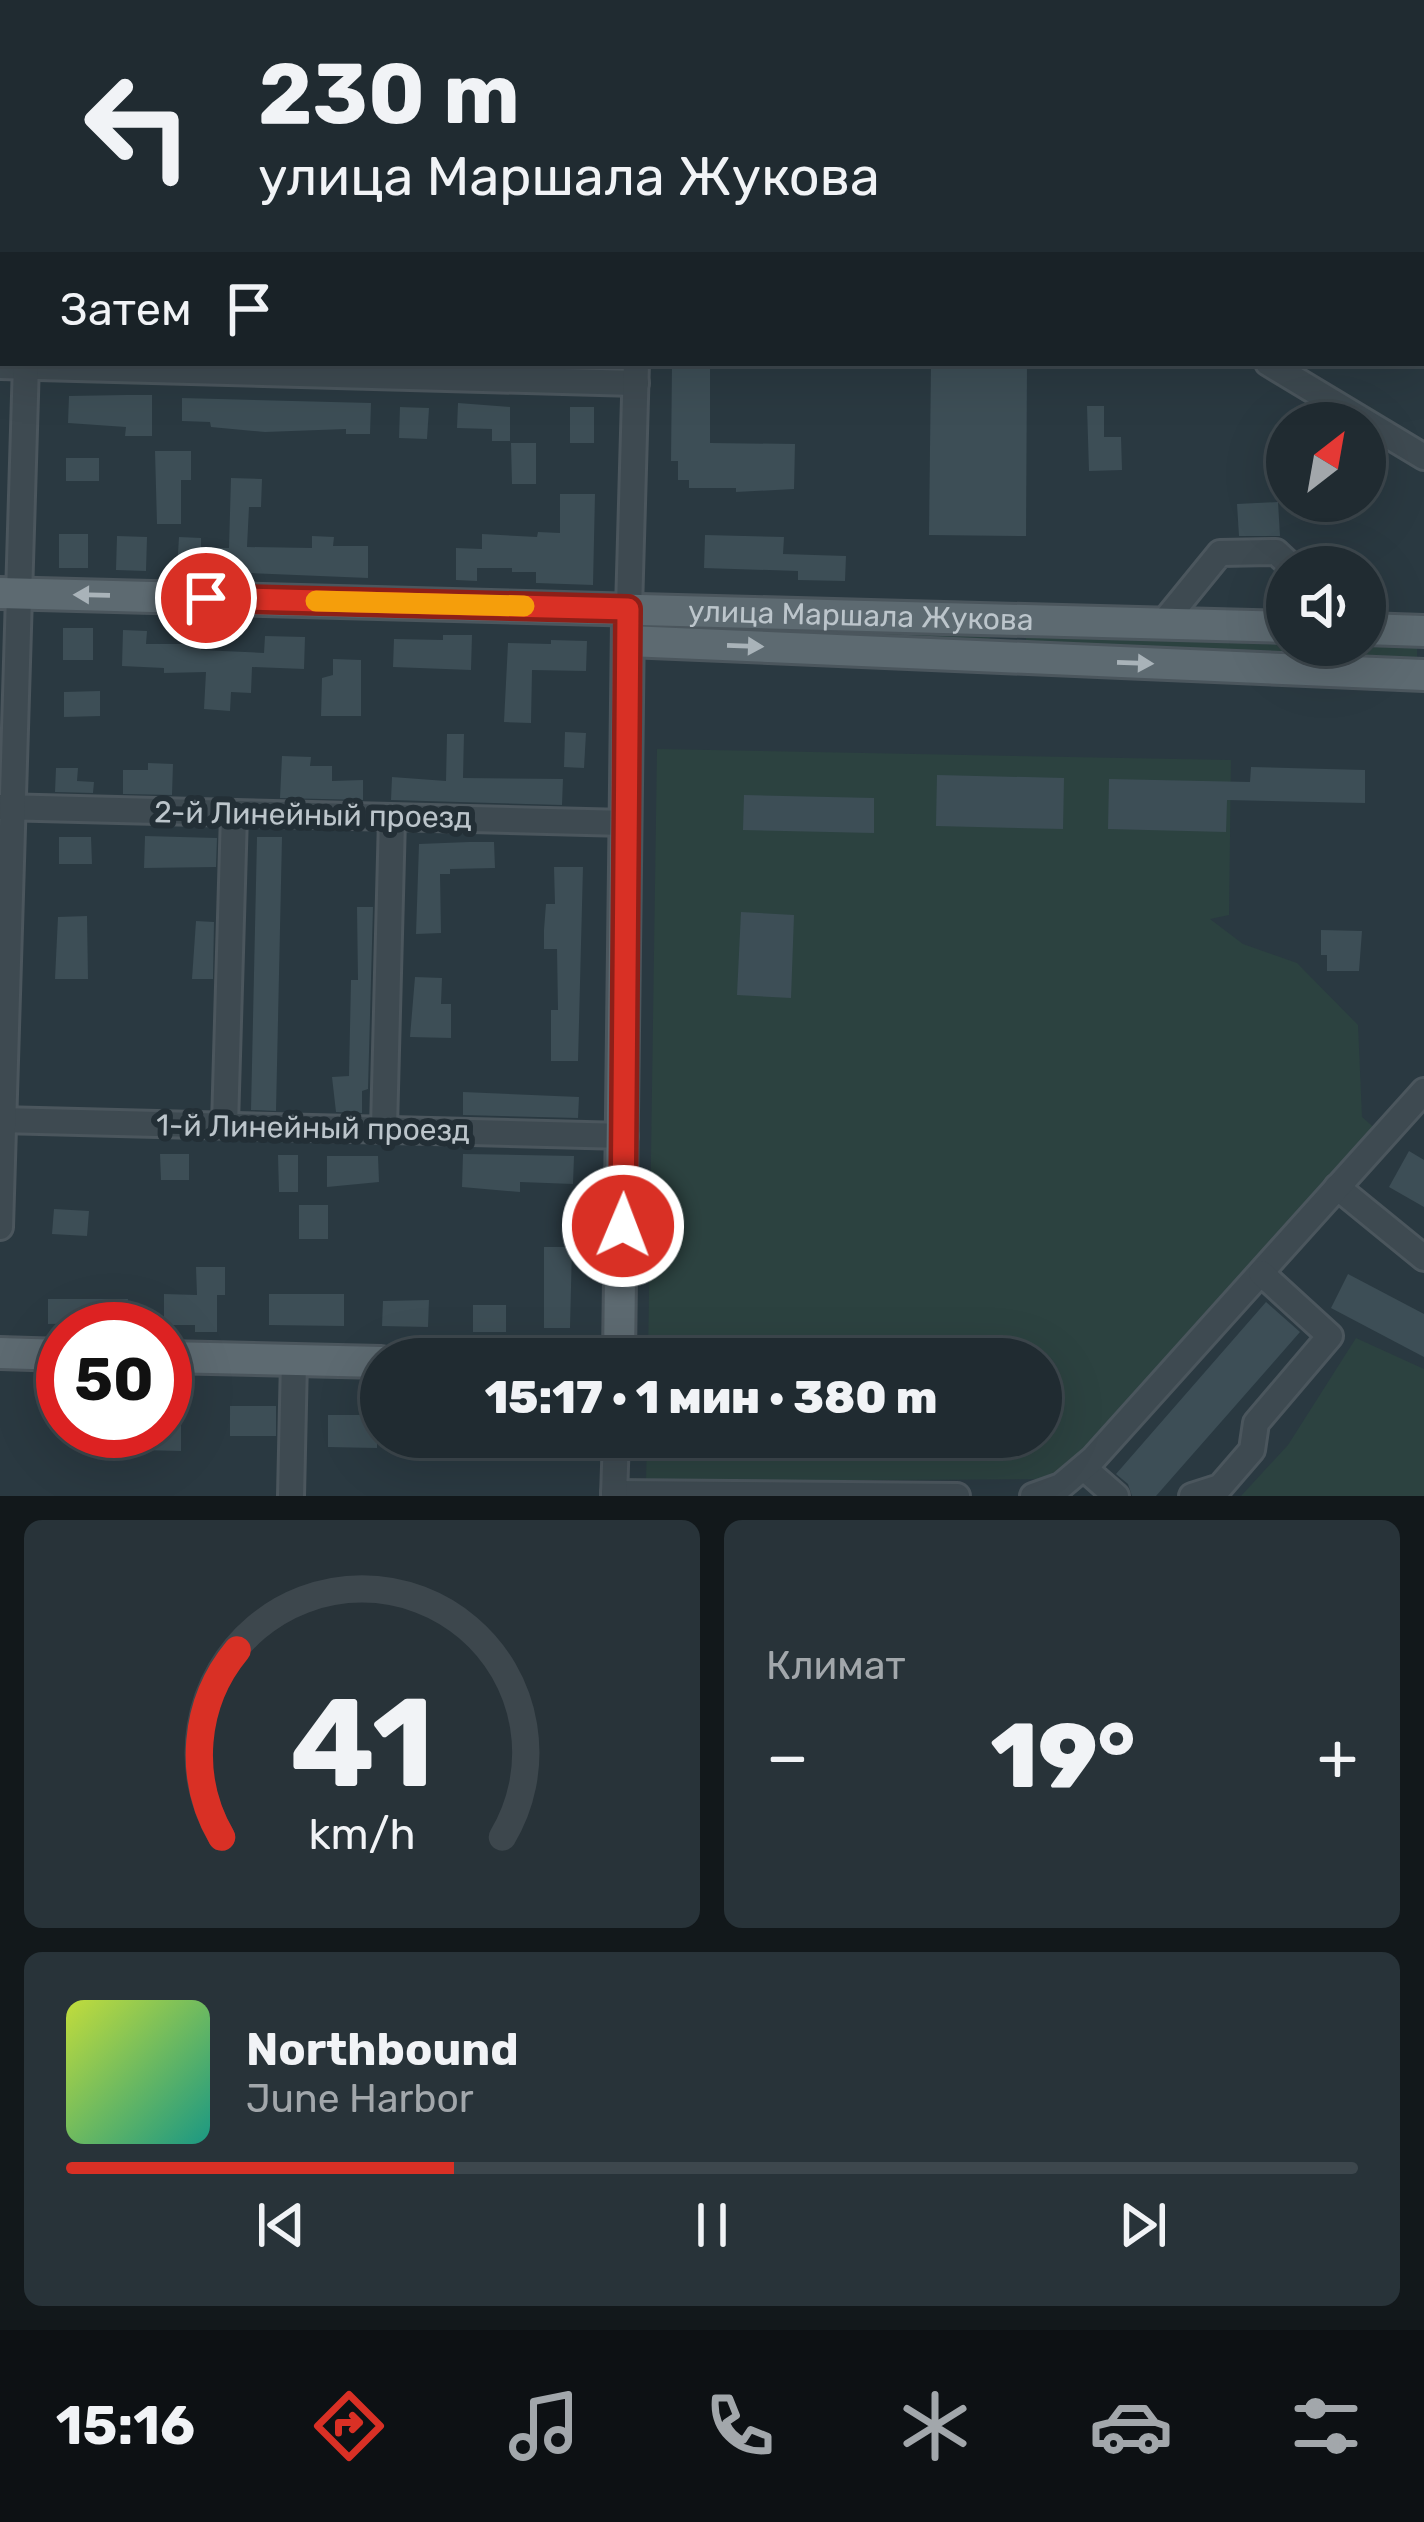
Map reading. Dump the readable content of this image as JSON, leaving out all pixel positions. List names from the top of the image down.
{
  "streets": {
    "main road": ["улица Маршала Жукова"],
    "street": ["2-й Линейный проезд", "1-й Линейный проезд"]
  },
  "north": "top right",
  "page": {
    "turn": ["230 m", "улица Маршала Жукова"],
    "then": "Затем",
    "limit": "50",
    "trip": "15:17 · 1 мин · 380 m",
    "tile": "Климат",
    "heat": ["−", "19°", "+"],
    "song": ["Northbound", "June Harbor"],
    "tabs": "15:16",
    "gauge": ["41", "km/h"]
  }
}
